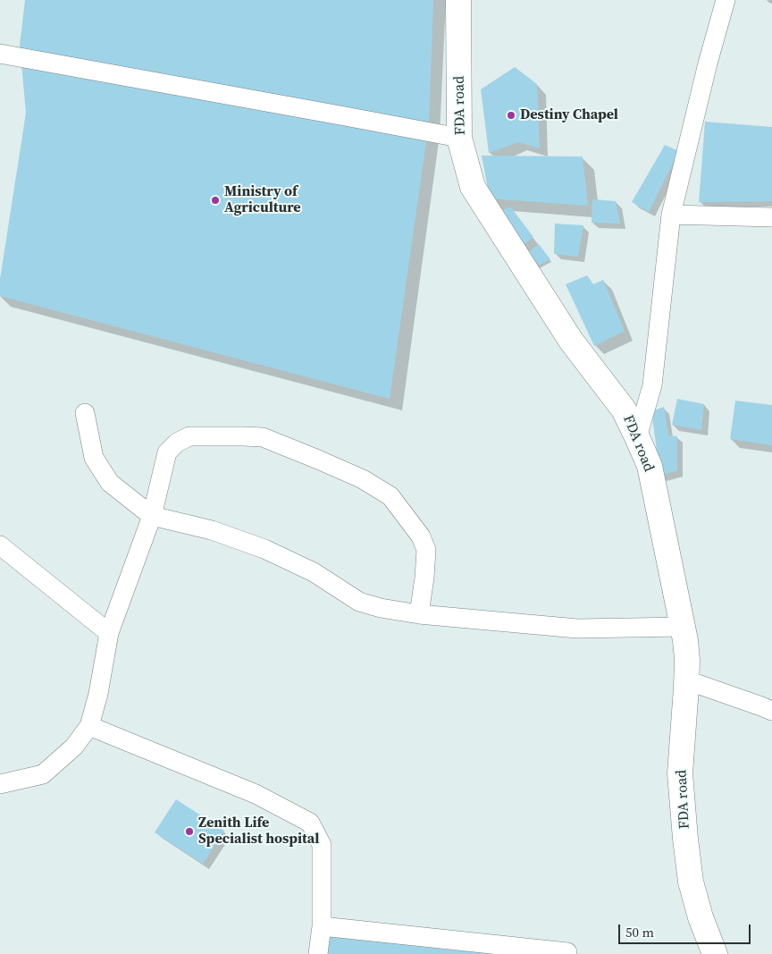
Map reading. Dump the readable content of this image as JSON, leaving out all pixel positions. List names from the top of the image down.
{
  "streets": {
    "street": ["FDA road"]
  },
  "places": ["Destiny Chapel", "Ministry of Agriculture", "Zenith Life Specialist hospital"],
  "scale_bar": "50 m"
}
